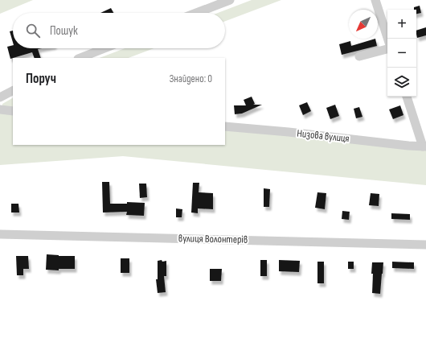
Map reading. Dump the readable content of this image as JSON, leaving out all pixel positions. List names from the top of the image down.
{
  "streets": {
    "street": ["Низова вулиця", "вулиця Волонтерів"]
  },
  "north": "bottom left",
  "page": {
    "map_buttons": ["+", "−"],
    "search": "Пошук",
    "heading": ["Поруч", "Знайдено: 0"]
  }
}
